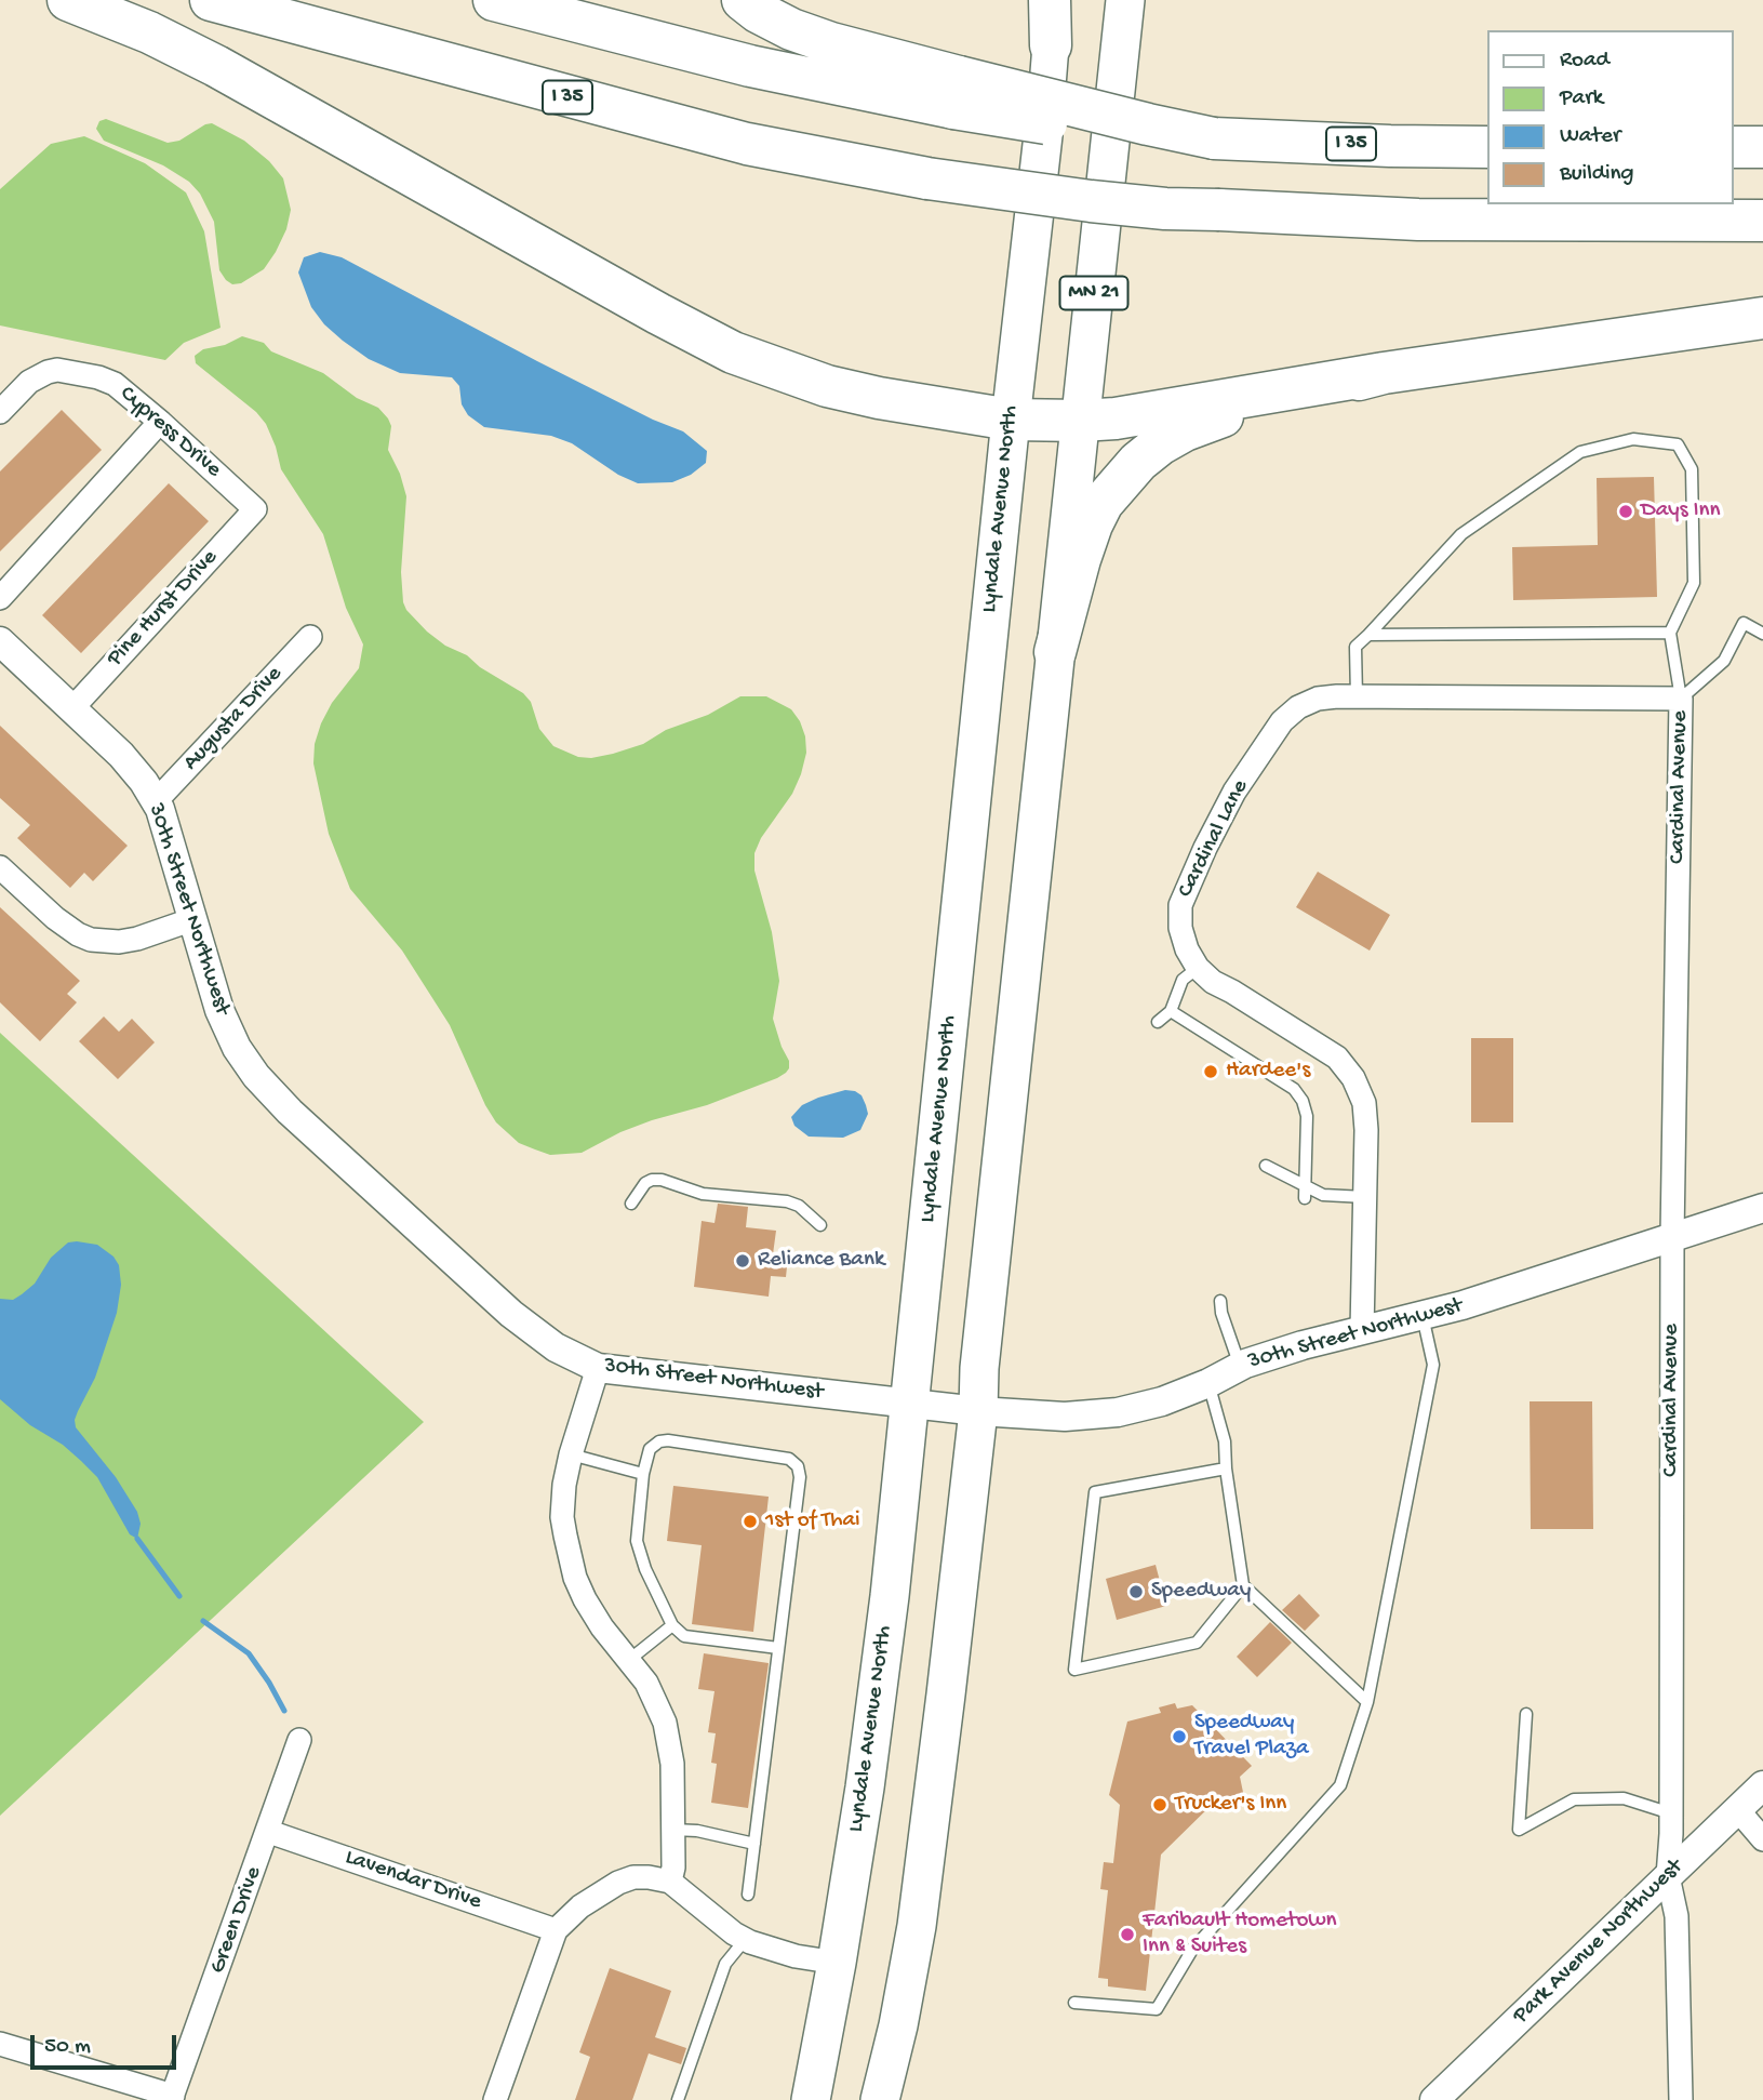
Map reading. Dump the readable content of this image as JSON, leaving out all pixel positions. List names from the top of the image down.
{
  "streets": {
    "highway": ["I 35", "MN 21", "Lyndale Avenue North"],
    "street": [
      "Cypress Drive",
      "Pine Hurst Drive",
      "Augusta Drive",
      "Cardinal Avenue",
      "Cardinal Lane",
      "30th Street Northwest",
      "Lavendar Drive",
      "Green Drive",
      "Park Avenue Northwest"
    ]
  },
  "crossings": [
    ["Cypress Drive", "Pine Hurst Drive"],
    ["Lyndale Avenue North", "30th Street Northwest"],
    ["Pine Hurst Drive", "30th Street Northwest"],
    ["Augusta Drive", "30th Street Northwest"],
    ["Cardinal Avenue", "Cardinal Lane"],
    ["Cardinal Avenue", "30th Street Northwest"],
    ["Cardinal Avenue", "Park Avenue Northwest"],
    ["Cardinal Lane", "30th Street Northwest"],
    ["Lavendar Drive", "Green Drive"]
  ],
  "places": [
    "Days Inn",
    "Hardee's",
    "Reliance Bank",
    "1st of Thai",
    "Speedway",
    "Speedway Travel Plaza",
    "Trucker's Inn",
    "Faribault Hometown Inn & Suites"
  ],
  "legend": [
    "Road",
    "Park",
    "Water",
    "Building"
  ],
  "scale_bar": "50 m"
}
